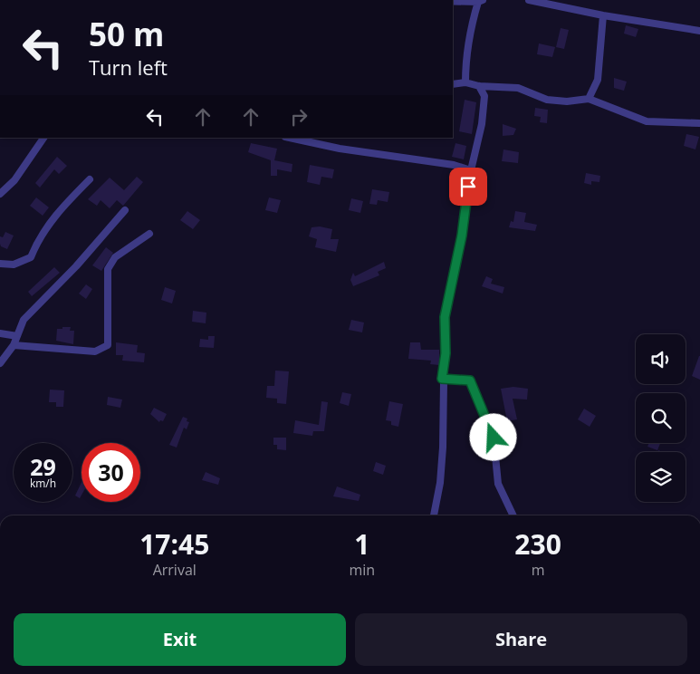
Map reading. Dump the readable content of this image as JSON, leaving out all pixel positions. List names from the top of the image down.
{
  "page": {
    "turn": ["50 m", "Turn left"],
    "speed": "29 km/h",
    "limit": "30",
    "eta": [
      "17:45",
      "Arrival",
      "1",
      "min",
      "230",
      "m"
    ],
    "buttons": ["Exit", "Share"]
  }
}
